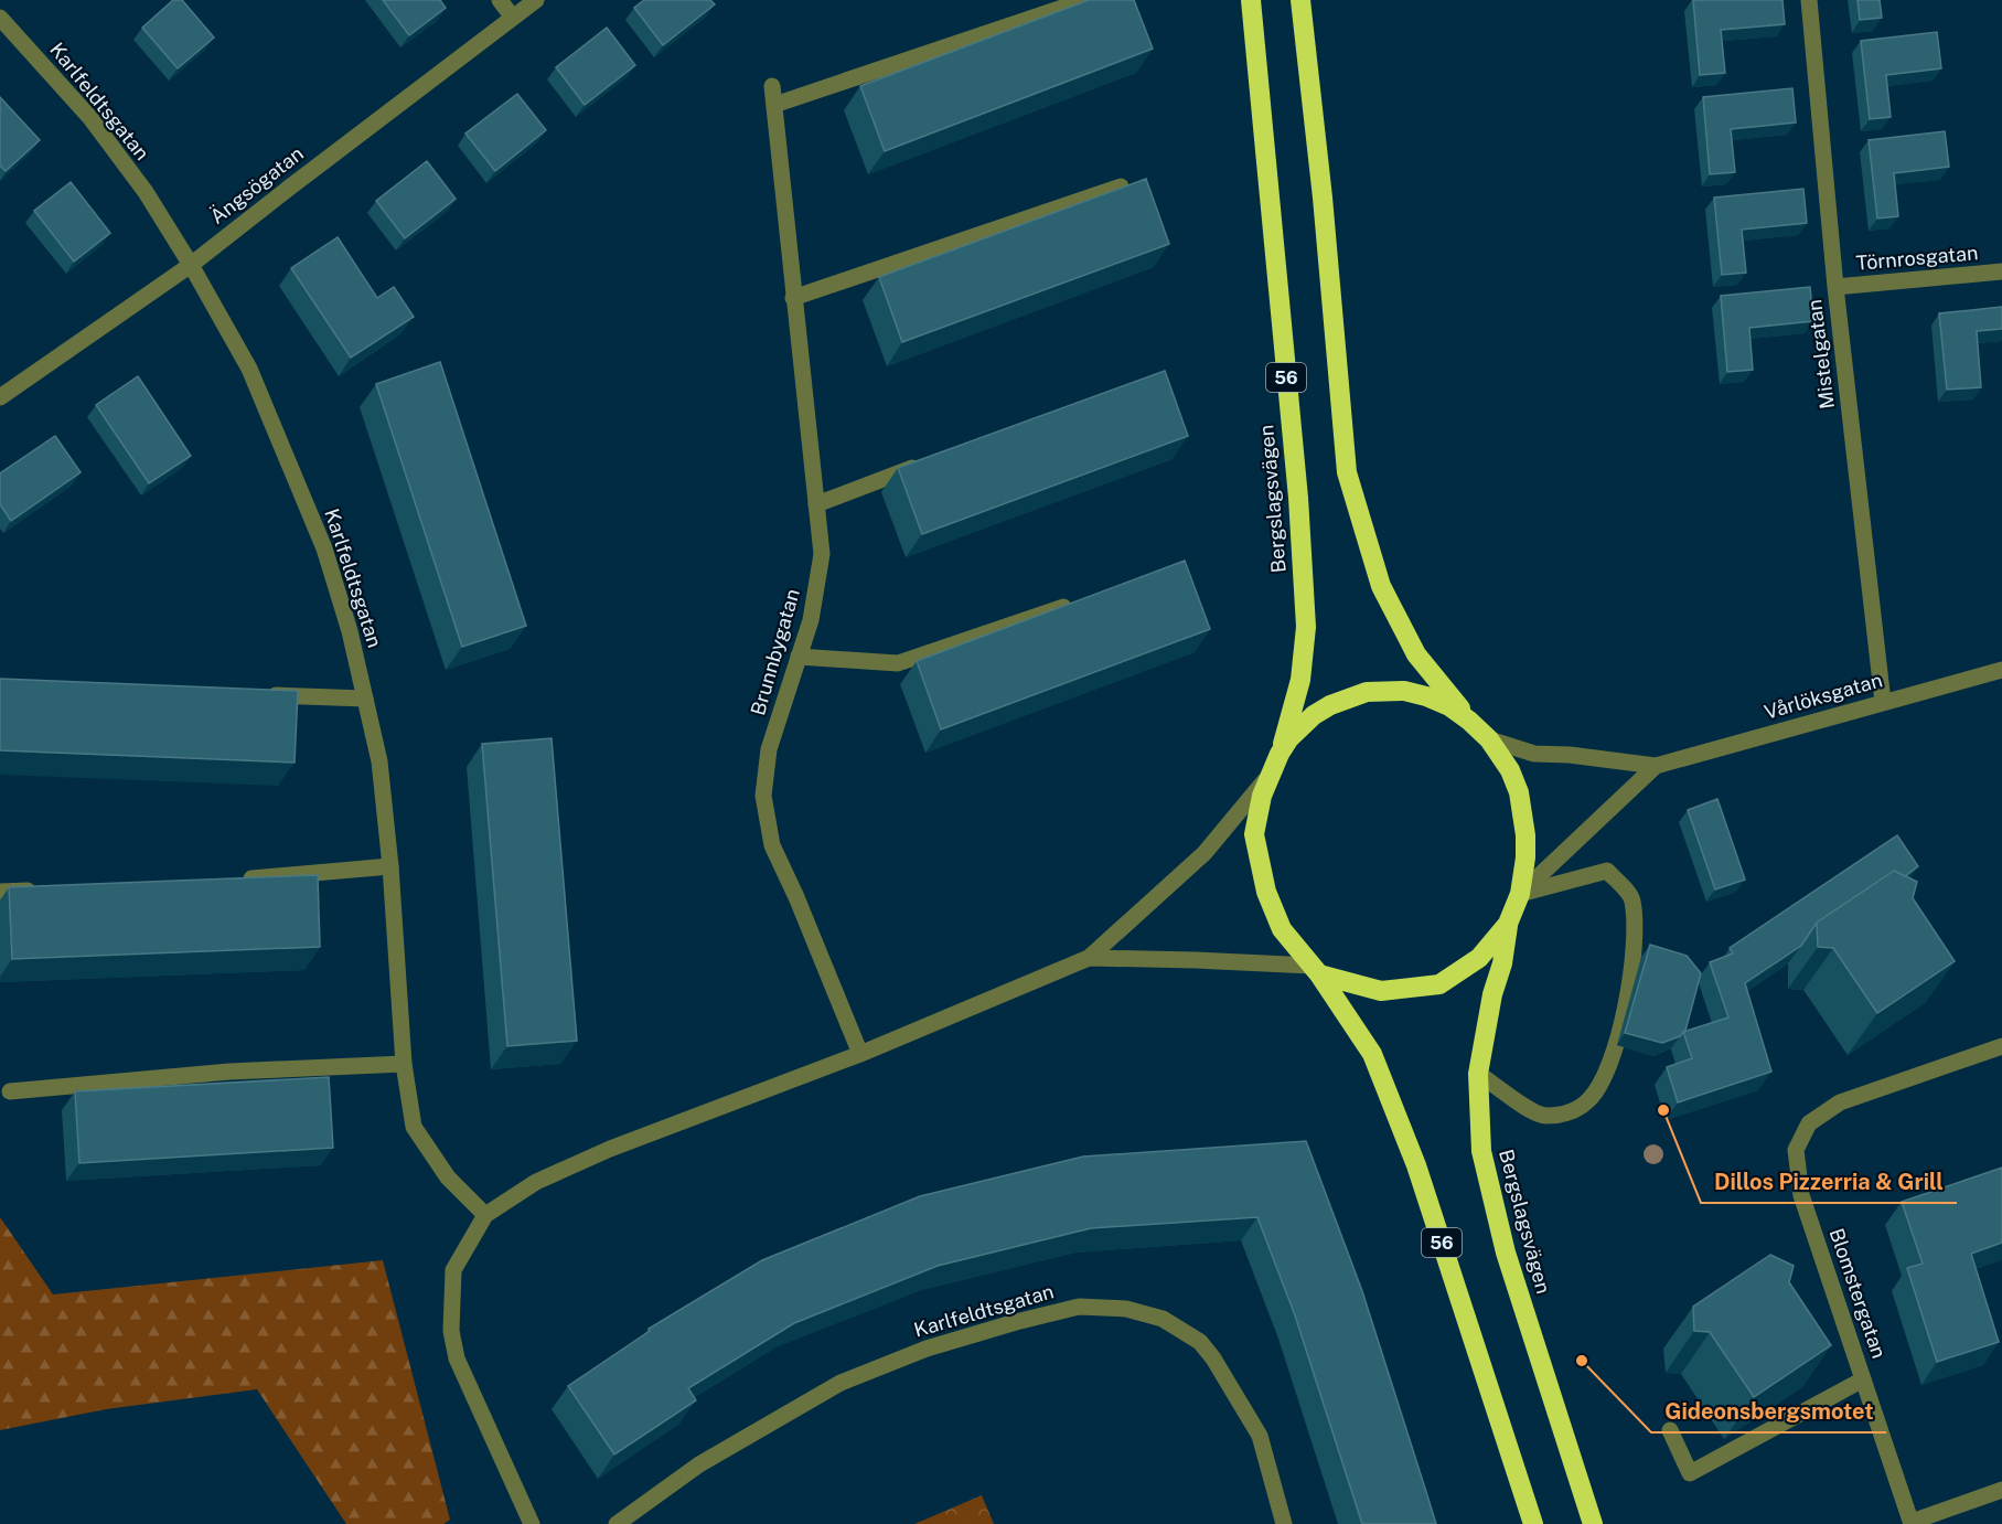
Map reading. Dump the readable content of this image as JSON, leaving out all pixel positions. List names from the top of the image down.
{
  "streets": {
    "highway": ["56", "Bergslagsvägen"],
    "street": [
      "Karlfeldtsgatan",
      "Ängsögatan",
      "Törnrosgatan",
      "Mistelgatan",
      "Brunnbygatan",
      "Vårlöksgatan",
      "Blomstergatan"
    ]
  },
  "crossings": [
    ["Karlfeldtsgatan", "Ängsögatan"],
    ["Törnrosgatan", "Mistelgatan"],
    ["Mistelgatan", "Vårlöksgatan"],
    ["56", "Bergslagsvägen"],
    ["56", "Vårlöksgatan"]
  ],
  "places": ["Dillos Pizzerria & Grill", "Gideonsbergsmotet"]
}
